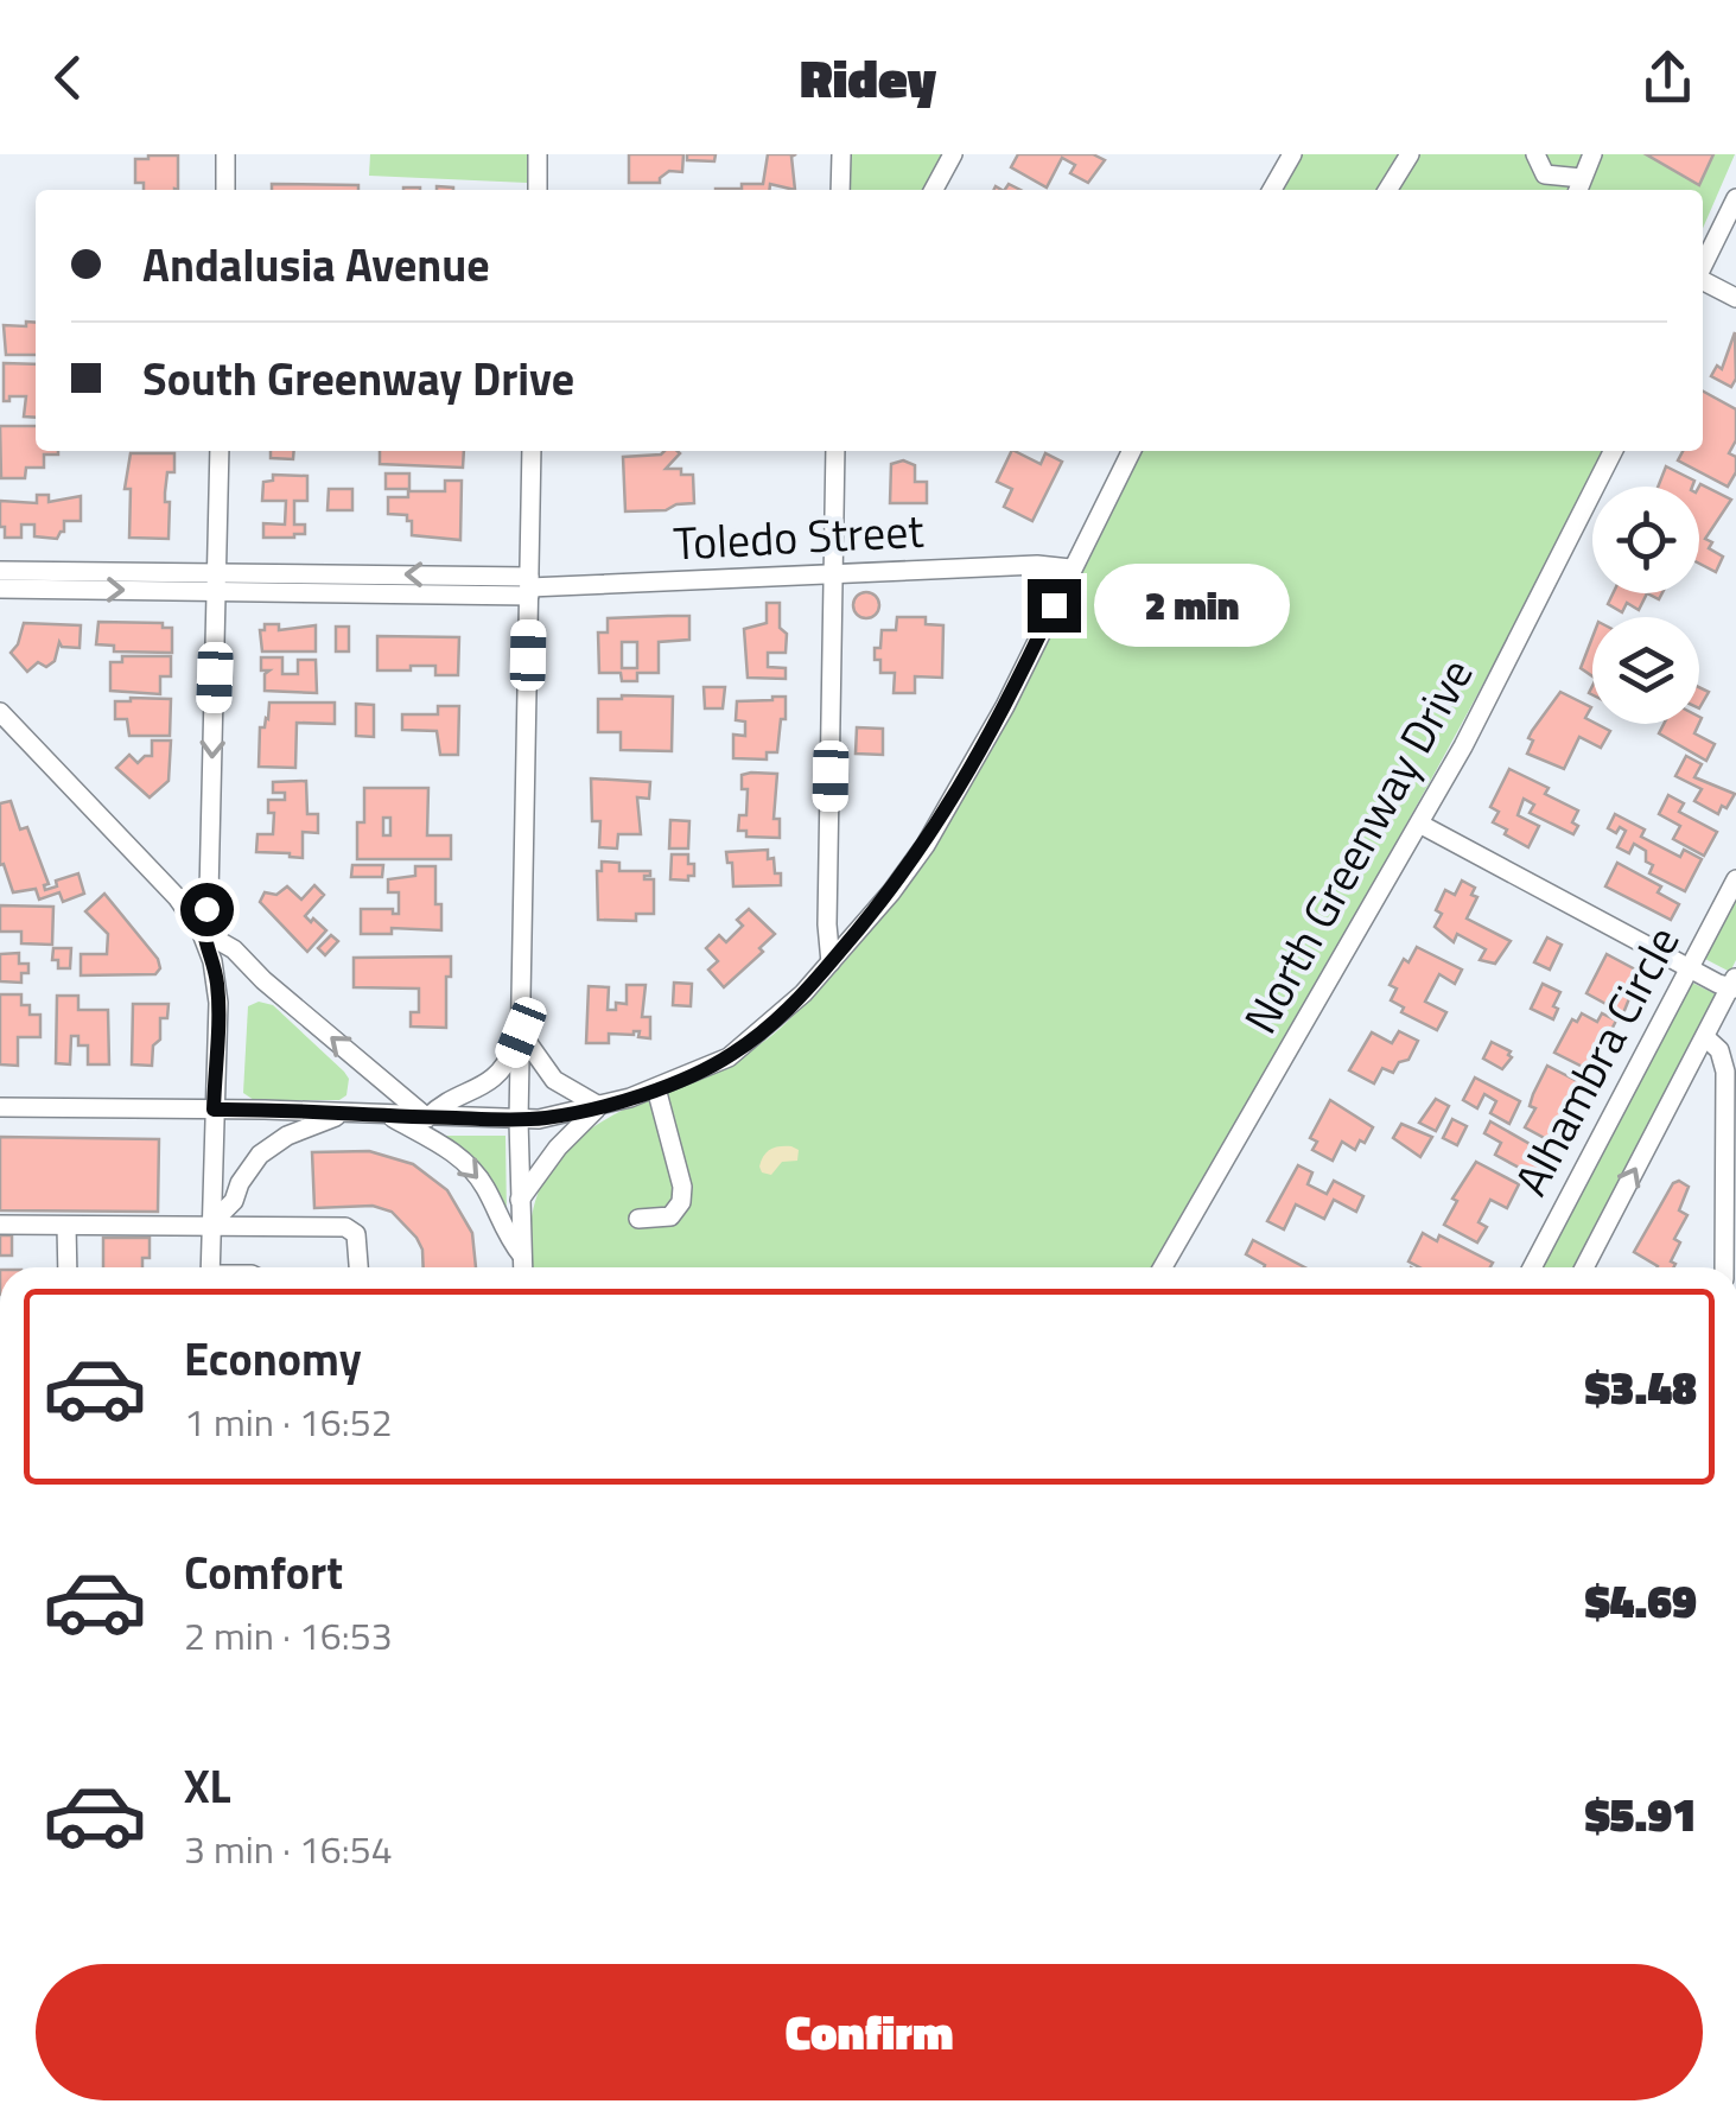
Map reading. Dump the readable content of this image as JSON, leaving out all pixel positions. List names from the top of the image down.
{
  "streets": {
    "street": ["Toledo Street", "North Greenway Drive", "Alhambra Circle"]
  },
  "page": {
    "header": "Ridey",
    "banner": ["Andalusia Avenue", "South Greenway Drive"],
    "bubble": "2 min",
    "list": [
      {
        "name": "Economy",
        "note": "1 min · 16:52",
        "value": "$3.48"
      },
      {
        "name": "Comfort",
        "note": "2 min · 16:53",
        "value": "$4.69"
      },
      {
        "name": "XL",
        "note": "3 min · 16:54",
        "value": "$5.91"
      }
    ],
    "buttons": "Confirm"
  }
}
